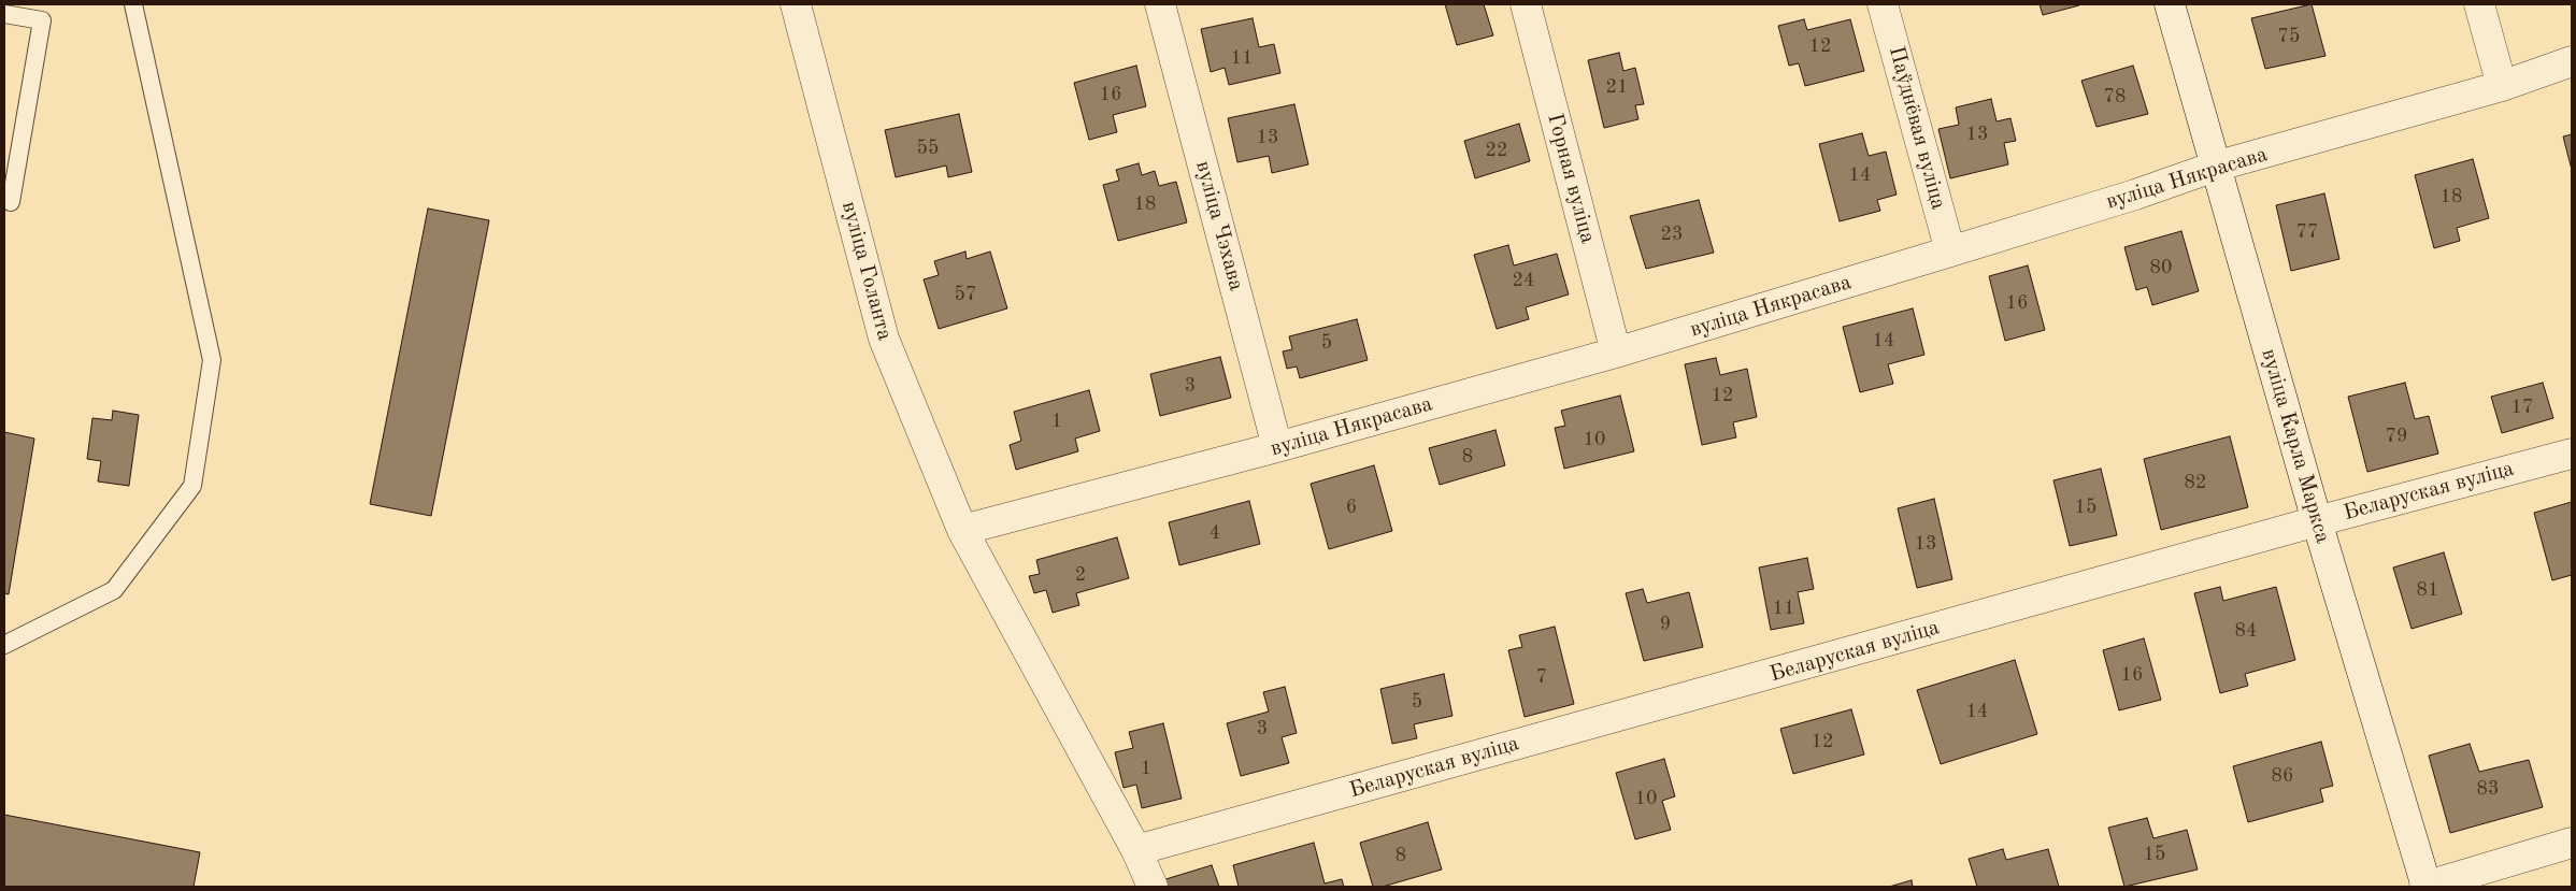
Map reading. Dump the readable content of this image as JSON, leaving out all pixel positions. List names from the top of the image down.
{
  "streets": {
    "street": [
      "Паўднёвая вуліца",
      "Горная вуліца",
      "вуліца Някрасава",
      "вуліца Чэхава",
      "вуліца Голанта",
      "вуліца Карла Маркса",
      "Беларуская вуліца"
    ]
  },
  "crossings": [
    ["Паўднёвая вуліца", "вуліца Някрасава"],
    ["Горная вуліца", "вуліца Някрасава"],
    ["вуліца Някрасава", "вуліца Чэхава"],
    ["вуліца Някрасава", "вуліца Голанта"],
    ["вуліца Някрасава", "вуліца Карла Маркса"],
    ["вуліца Голанта", "Беларуская вуліца"],
    ["вуліца Карла Маркса", "Беларуская вуліца"]
  ],
  "house_numbers": [
    "75",
    "12",
    "11",
    "21",
    "16",
    "78",
    "13",
    "13",
    "55",
    "22",
    "14",
    "18",
    "18",
    "77",
    "23",
    "80",
    "24",
    "57",
    "16",
    "14",
    "5",
    "3",
    "12",
    "17",
    "1",
    "79",
    "10",
    "8",
    "82",
    "6",
    "15",
    "4",
    "13",
    "2",
    "81",
    "11",
    "9",
    "84",
    "16",
    "7",
    "5",
    "14",
    "3",
    "12",
    "1",
    "86",
    "83",
    "10",
    "15",
    "8"
  ]
}
